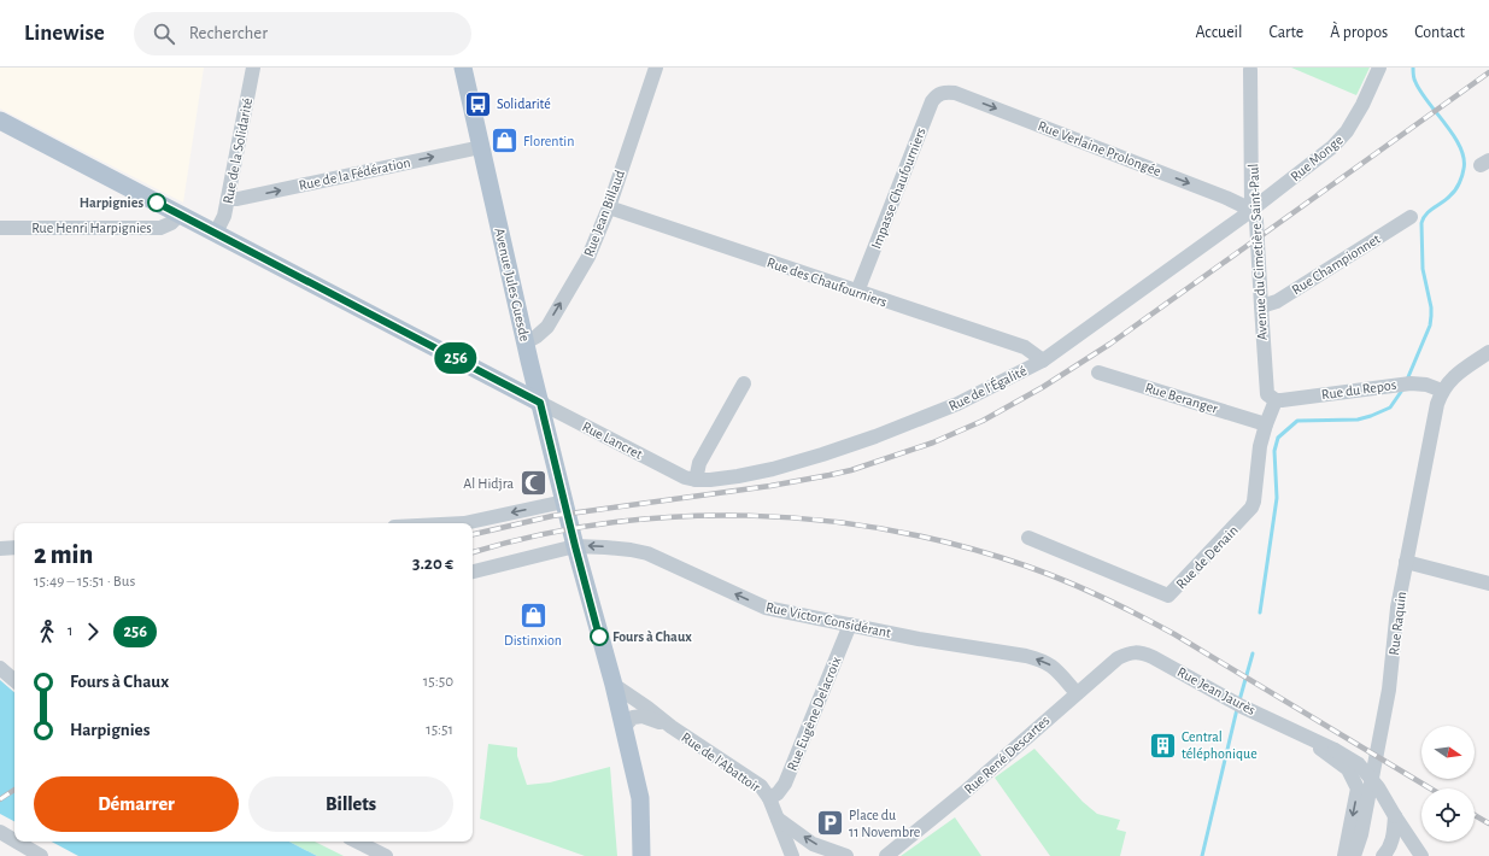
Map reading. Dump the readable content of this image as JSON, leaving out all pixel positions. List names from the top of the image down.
{
  "streets": {
    "main road": ["Avenue Jules Guesde"],
    "street": [
      "Rue Verlaine Prolongée",
      "Rue de la Solidarité",
      "Rue Monge",
      "Rue de la Fédération",
      "Impasse Chaufourniers",
      "Rue Jean Billaud",
      "Rue Henri Harpignies",
      "Avenue du Cimetière Saint-Paul",
      "Rue Championnet",
      "Rue des Chaufourniers",
      "Rue de l'Égalité",
      "Rue du Repos",
      "Rue Beranger",
      "Rue Lancret",
      "Rue de Denain",
      "Rue Victor Considérant",
      "Rue Raquin",
      "Rue Jean Jaurès",
      "Rue Eugène Delacroix",
      "Rue René Descartes",
      "Rue de l'Abattoir"
    ]
  },
  "crossings": [
    ["Rue Verlaine Prolongée", "Rue Monge"],
    ["Rue Verlaine Prolongée", "Impasse Chaufourniers"],
    ["Rue Verlaine Prolongée", "Avenue du Cimetière Saint-Paul"],
    ["Rue Verlaine Prolongée", "Rue de l'Égalité"],
    ["Rue de la Solidarité", "Rue de la Fédération"],
    ["Rue Monge", "Avenue du Cimetière Saint-Paul"],
    ["Rue Monge", "Rue de l'Égalité"],
    ["Rue de la Fédération", "Avenue Jules Guesde"],
    ["Impasse Chaufourniers", "Rue des Chaufourniers"],
    ["Rue Jean Billaud", "Rue des Chaufourniers"],
    ["Rue Jean Billaud", "Avenue Jules Guesde"],
    ["Avenue du Cimetière Saint-Paul", "Rue Championnet"],
    ["Avenue du Cimetière Saint-Paul", "Rue de l'Égalité"],
    ["Avenue du Cimetière Saint-Paul", "Rue du Repos"],
    ["Avenue du Cimetière Saint-Paul", "Rue de Denain"],
    ["Rue des Chaufourniers", "Rue de l'Égalité"],
    ["Avenue Jules Guesde", "Rue Lancret"],
    ["Avenue Jules Guesde", "Rue Victor Considérant"],
    ["Avenue Jules Guesde", "Rue de l'Abattoir"],
    ["Rue de l'Égalité", "Rue Lancret"],
    ["Rue du Repos", "Rue de Denain"],
    ["Rue du Repos", "Rue Raquin"],
    ["Rue Beranger", "Rue de Denain"],
    ["Rue Victor Considérant", "Rue Eugène Delacroix"],
    ["Rue Victor Considérant", "Rue René Descartes"],
    ["Rue Jean Jaurès", "Rue René Descartes"],
    ["Rue Eugène Delacroix", "Rue de l'Abattoir"]
  ],
  "one_way": [
    "Rue Verlaine Prolongée",
    "Rue de la Fédération",
    "Rue Jean Billaud",
    "Rue Victor Considérant"
  ],
  "places": {
    "bus stop": ["Solidarité"],
    "shop": ["Florentin", "Distinxion"],
    "other": ["Harpignies", "Fours à Chaux"],
    "mosque": ["Al Hidjra"],
    "building": ["Central téléphonique"],
    "parking": ["Place du 11 Novembre"]
  },
  "lines": ["bus line 256"],
  "north": "right",
  "page": {
    "header": "Linewise",
    "search": "Rechercher",
    "nav": [
      "Accueil",
      "Carte",
      "À propos",
      "Contact"
    ],
    "on_map": "256",
    "heading": ["2 min", "15:49 – 15:51 · Bus", "3.20 €"],
    "legs": ["1", "256"],
    "list": [
      {
        "name": "Fours à Chaux",
        "value": "15:50"
      },
      {
        "name": "Harpignies",
        "value": "15:51"
      }
    ],
    "buttons": ["Démarrer", "Billets"]
  }
}
